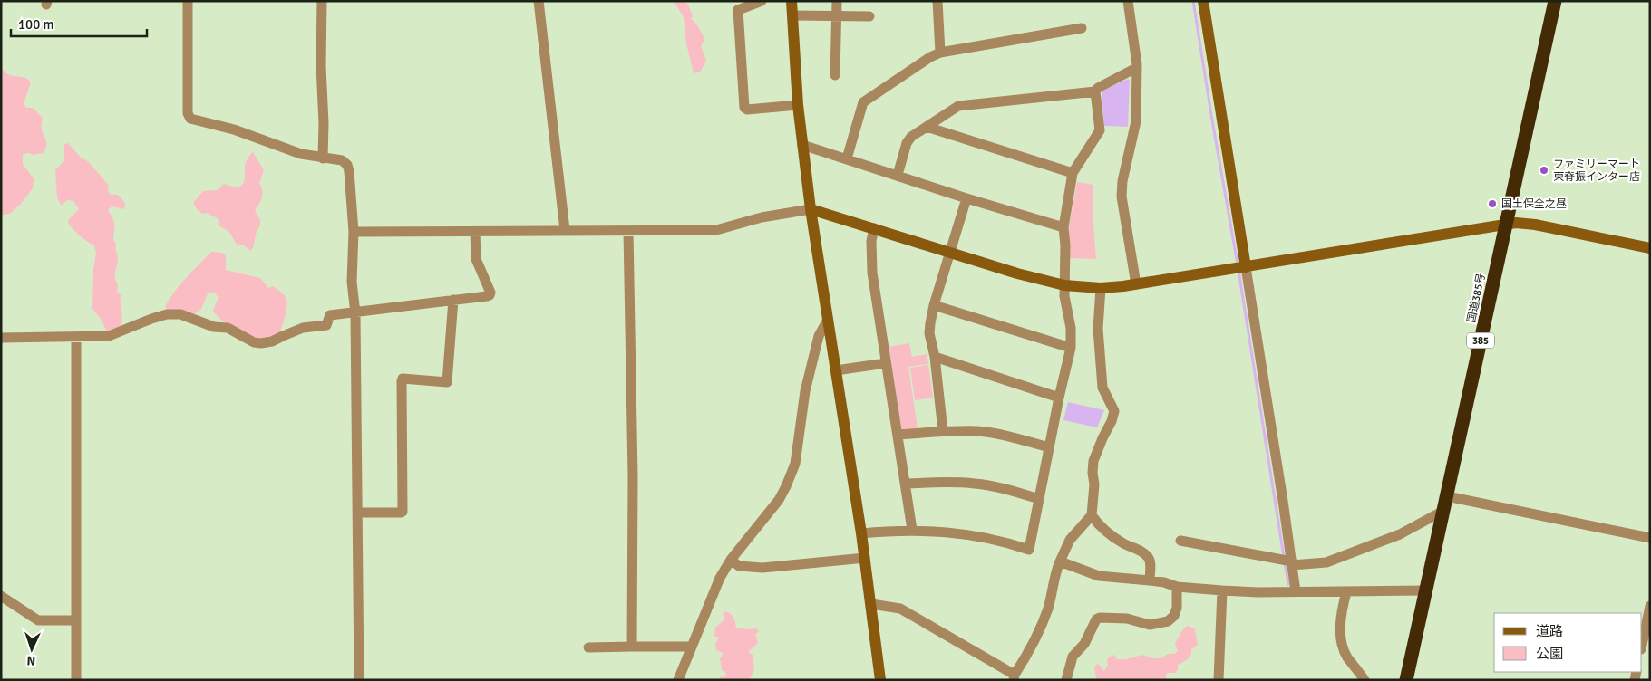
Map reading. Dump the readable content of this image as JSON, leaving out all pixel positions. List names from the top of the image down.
{
  "streets": {
    "highway": ["国道385号", "385"]
  },
  "places": ["ファミリーマート 東脊振インター店", "国土保全之昼"],
  "legend": ["道路", "公園"],
  "scale_bar": "100 m",
  "north": "bottom"
}
